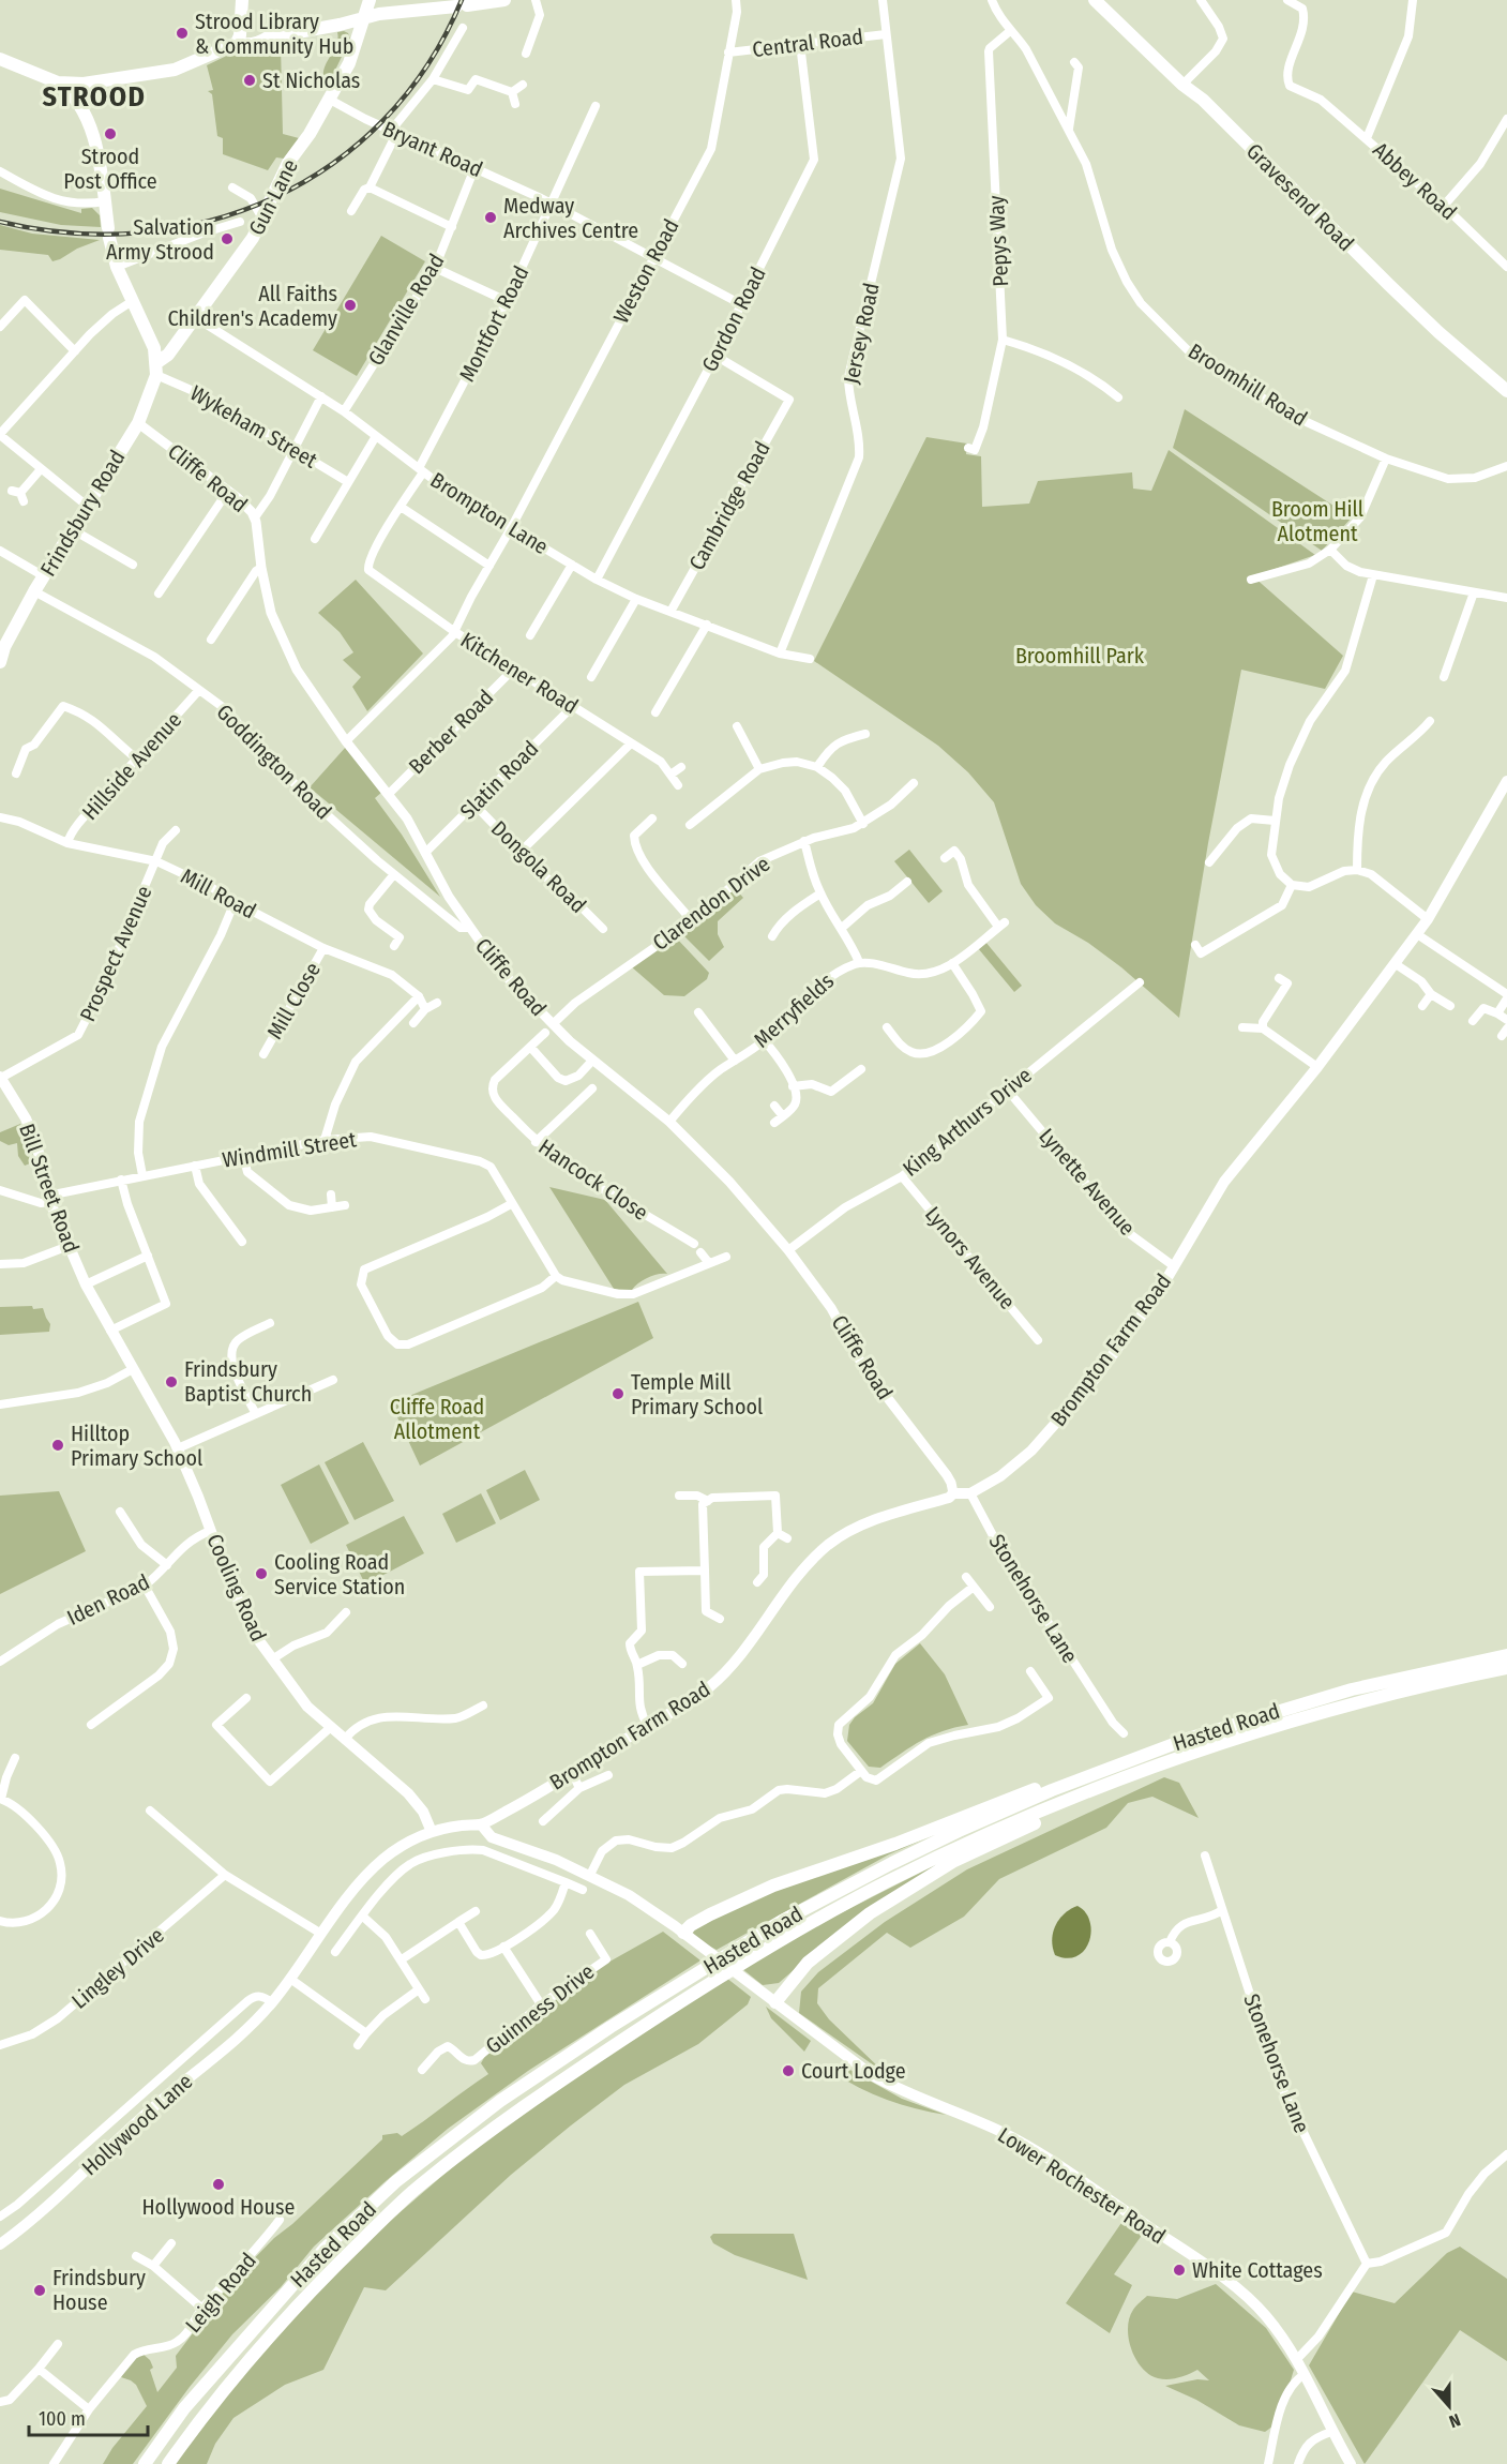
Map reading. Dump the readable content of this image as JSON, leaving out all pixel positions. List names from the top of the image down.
{
  "streets": {
    "main road": [
      "Gun Lane",
      "Gravesend Road",
      "Frindsbury Road",
      "Bill Street Road",
      "Brompton Farm Road",
      "Cooling Road",
      "Hasted Road",
      "Hollywood Lane",
      "Lower Rochester Road"
    ],
    "street": [
      "Central Road",
      "Bryant Road",
      "Abbey Road",
      "Pepys Way",
      "Weston Road",
      "Glanville Road",
      "Gordon Road",
      "Montfort Road",
      "Jersey Road",
      "Broomhill Road",
      "Wykeham Street",
      "Cliffe Road",
      "Cambridge Road",
      "Brompton Lane",
      "Kitchener Road",
      "Berber Road",
      "Goddington Road",
      "Hillside Avenue",
      "Slatin Road",
      "Dongola Road",
      "Mill Road",
      "Clarendon Drive",
      "Prospect Avenue",
      "Mill Close",
      "Merryfields",
      "King Arthurs Drive",
      "Windmill Street",
      "Hancock Close",
      "Lynette Avenue",
      "Lynors Avenue",
      "Stonehorse Lane",
      "Iden Road",
      "Lingley Drive",
      "Guinness Drive",
      "Leigh Road"
    ]
  },
  "crossings": [
    ["Central Road", "Weston Road"],
    ["Central Road", "Gordon Road"],
    ["Central Road", "Jersey Road"],
    ["Bryant Road", "Gun Lane"],
    ["Bryant Road", "Weston Road"],
    ["Bryant Road", "Glanville Road"],
    ["Bryant Road", "Gordon Road"],
    ["Bryant Road", "Montfort Road"],
    ["Gun Lane", "Wykeham Street"],
    ["Gun Lane", "Frindsbury Road"],
    ["Gun Lane", "Brompton Lane"],
    ["Pepys Way", "Broomhill Road"],
    ["Weston Road", "Cliffe Road"],
    ["Weston Road", "Brompton Lane"],
    ["Weston Road", "Kitchener Road"],
    ["Glanville Road", "Brompton Lane"],
    ["Gordon Road", "Cambridge Road"],
    ["Gordon Road", "Brompton Lane"],
    ["Montfort Road", "Brompton Lane"],
    ["Montfort Road", "Kitchener Road"],
    ["Jersey Road", "Brompton Lane"],
    ["Wykeham Street", "Frindsbury Road"],
    ["Cliffe Road", "Frindsbury Road"],
    ["Cliffe Road", "Berber Road"],
    ["Cliffe Road", "Goddington Road"],
    ["Cliffe Road", "Slatin Road"],
    ["Cliffe Road", "Clarendon Drive"],
    ["Cliffe Road", "Merryfields"],
    ["Cliffe Road", "King Arthurs Drive"],
    ["Cliffe Road", "Hancock Close"],
    ["Cliffe Road", "Brompton Farm Road"],
    ["Cambridge Road", "Brompton Lane"],
    ["Frindsbury Road", "Goddington Road"],
    ["Kitchener Road", "Berber Road"],
    ["Kitchener Road", "Slatin Road"],
    ["Goddington Road", "Hillside Avenue"],
    ["Hillside Avenue", "Mill Road"],
    ["Slatin Road", "Dongola Road"],
    ["Mill Road", "Prospect Avenue"],
    ["Mill Road", "Mill Close"],
    ["Clarendon Drive", "Hancock Close"],
    ["Prospect Avenue", "Bill Street Road"],
    ["King Arthurs Drive", "Lynette Avenue"],
    ["King Arthurs Drive", "Lynors Avenue"],
    ["Windmill Street", "Bill Street Road"],
    ["Lynette Avenue", "Brompton Farm Road"],
    ["Bill Street Road", "Cooling Road"],
    ["Brompton Farm Road", "Stonehorse Lane"],
    ["Brompton Farm Road", "Hollywood Lane"],
    ["Brompton Farm Road", "Lower Rochester Road"],
    ["Cooling Road", "Iden Road"],
    ["Cooling Road", "Hollywood Lane"],
    ["Hollywood Lane", "Lower Rochester Road"]
  ],
  "districts": ["STROOD"],
  "parks": ["Broom Hill Alotment", "Broomhill Park", "Cliffe Road Allotment"],
  "places": [
    "Strood Library & Community Hub",
    "St Nicholas",
    "Strood Post Office",
    "Medway Archives Centre",
    "Salvation Army Strood",
    "All Faiths Children's Academy",
    "Frindsbury Baptist Church",
    "Temple Mill Primary School",
    "Hilltop Primary School",
    "Cooling Road Service Station",
    "Court Lodge",
    "Hollywood House",
    "White Cottages",
    "Frindsbury House"
  ],
  "scale_bar": "100 m",
  "north": "bottom"
}
